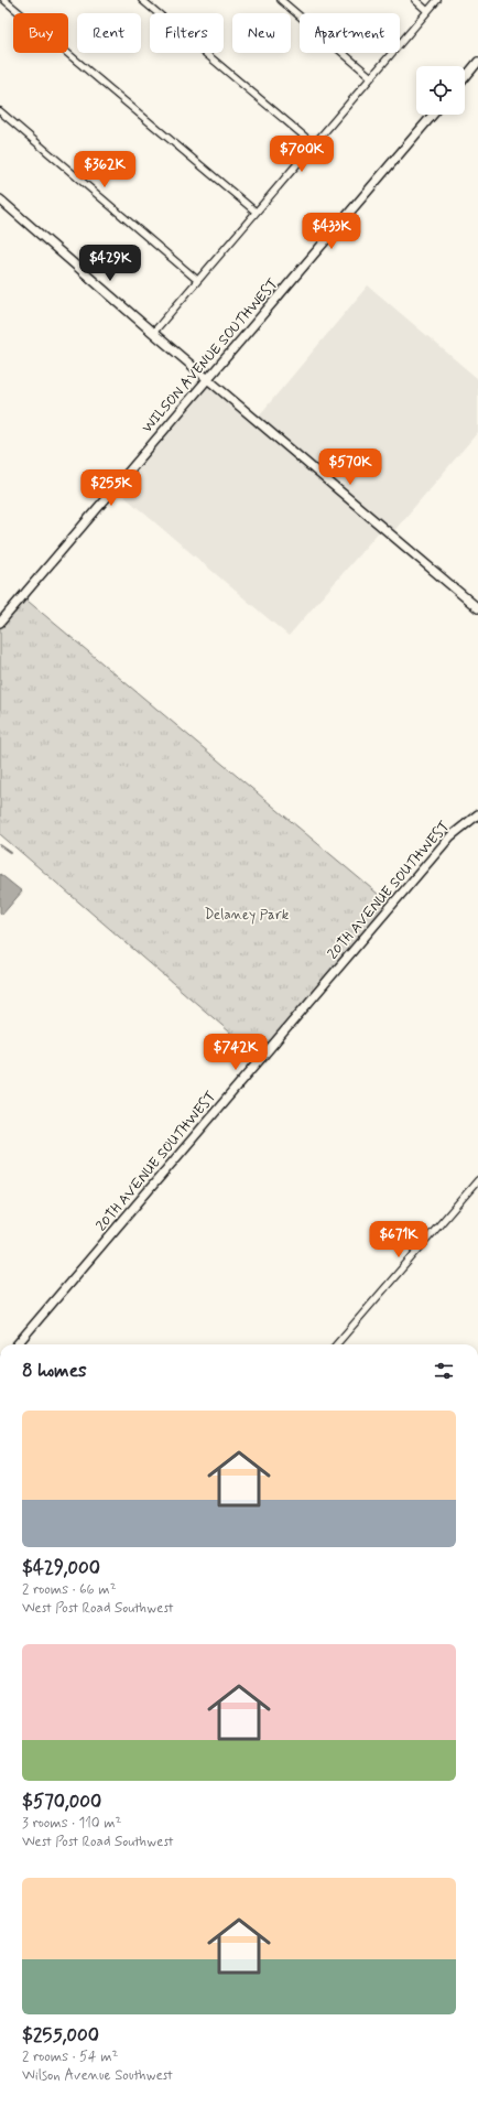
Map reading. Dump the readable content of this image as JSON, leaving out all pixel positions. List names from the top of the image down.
{
  "streets": {
    "street": ["WILSON AVENUE SOUTHWEST", "20TH AVENUE SOUTHWEST"]
  },
  "parks": ["Delaney Park"],
  "page": {
    "chip": [
      "Buy",
      "Rent",
      "Filters",
      "New",
      "Apartment"
    ],
    "price": [
      "$700K",
      "$362K",
      "$433K",
      "$429K",
      "$570K",
      "$255K",
      "$742K",
      "$671K"
    ],
    "heading": "8 homes",
    "list": [
      {
        "name": "$429,000",
        "note": "2 rooms · 66 m² · West Post Road Southwest"
      },
      {
        "name": "$570,000",
        "note": "3 rooms · 110 m² · West Post Road Southwest"
      },
      {
        "name": "$255,000",
        "note": "2 rooms · 54 m² · Wilson Avenue Southwest"
      }
    ]
  }
}
